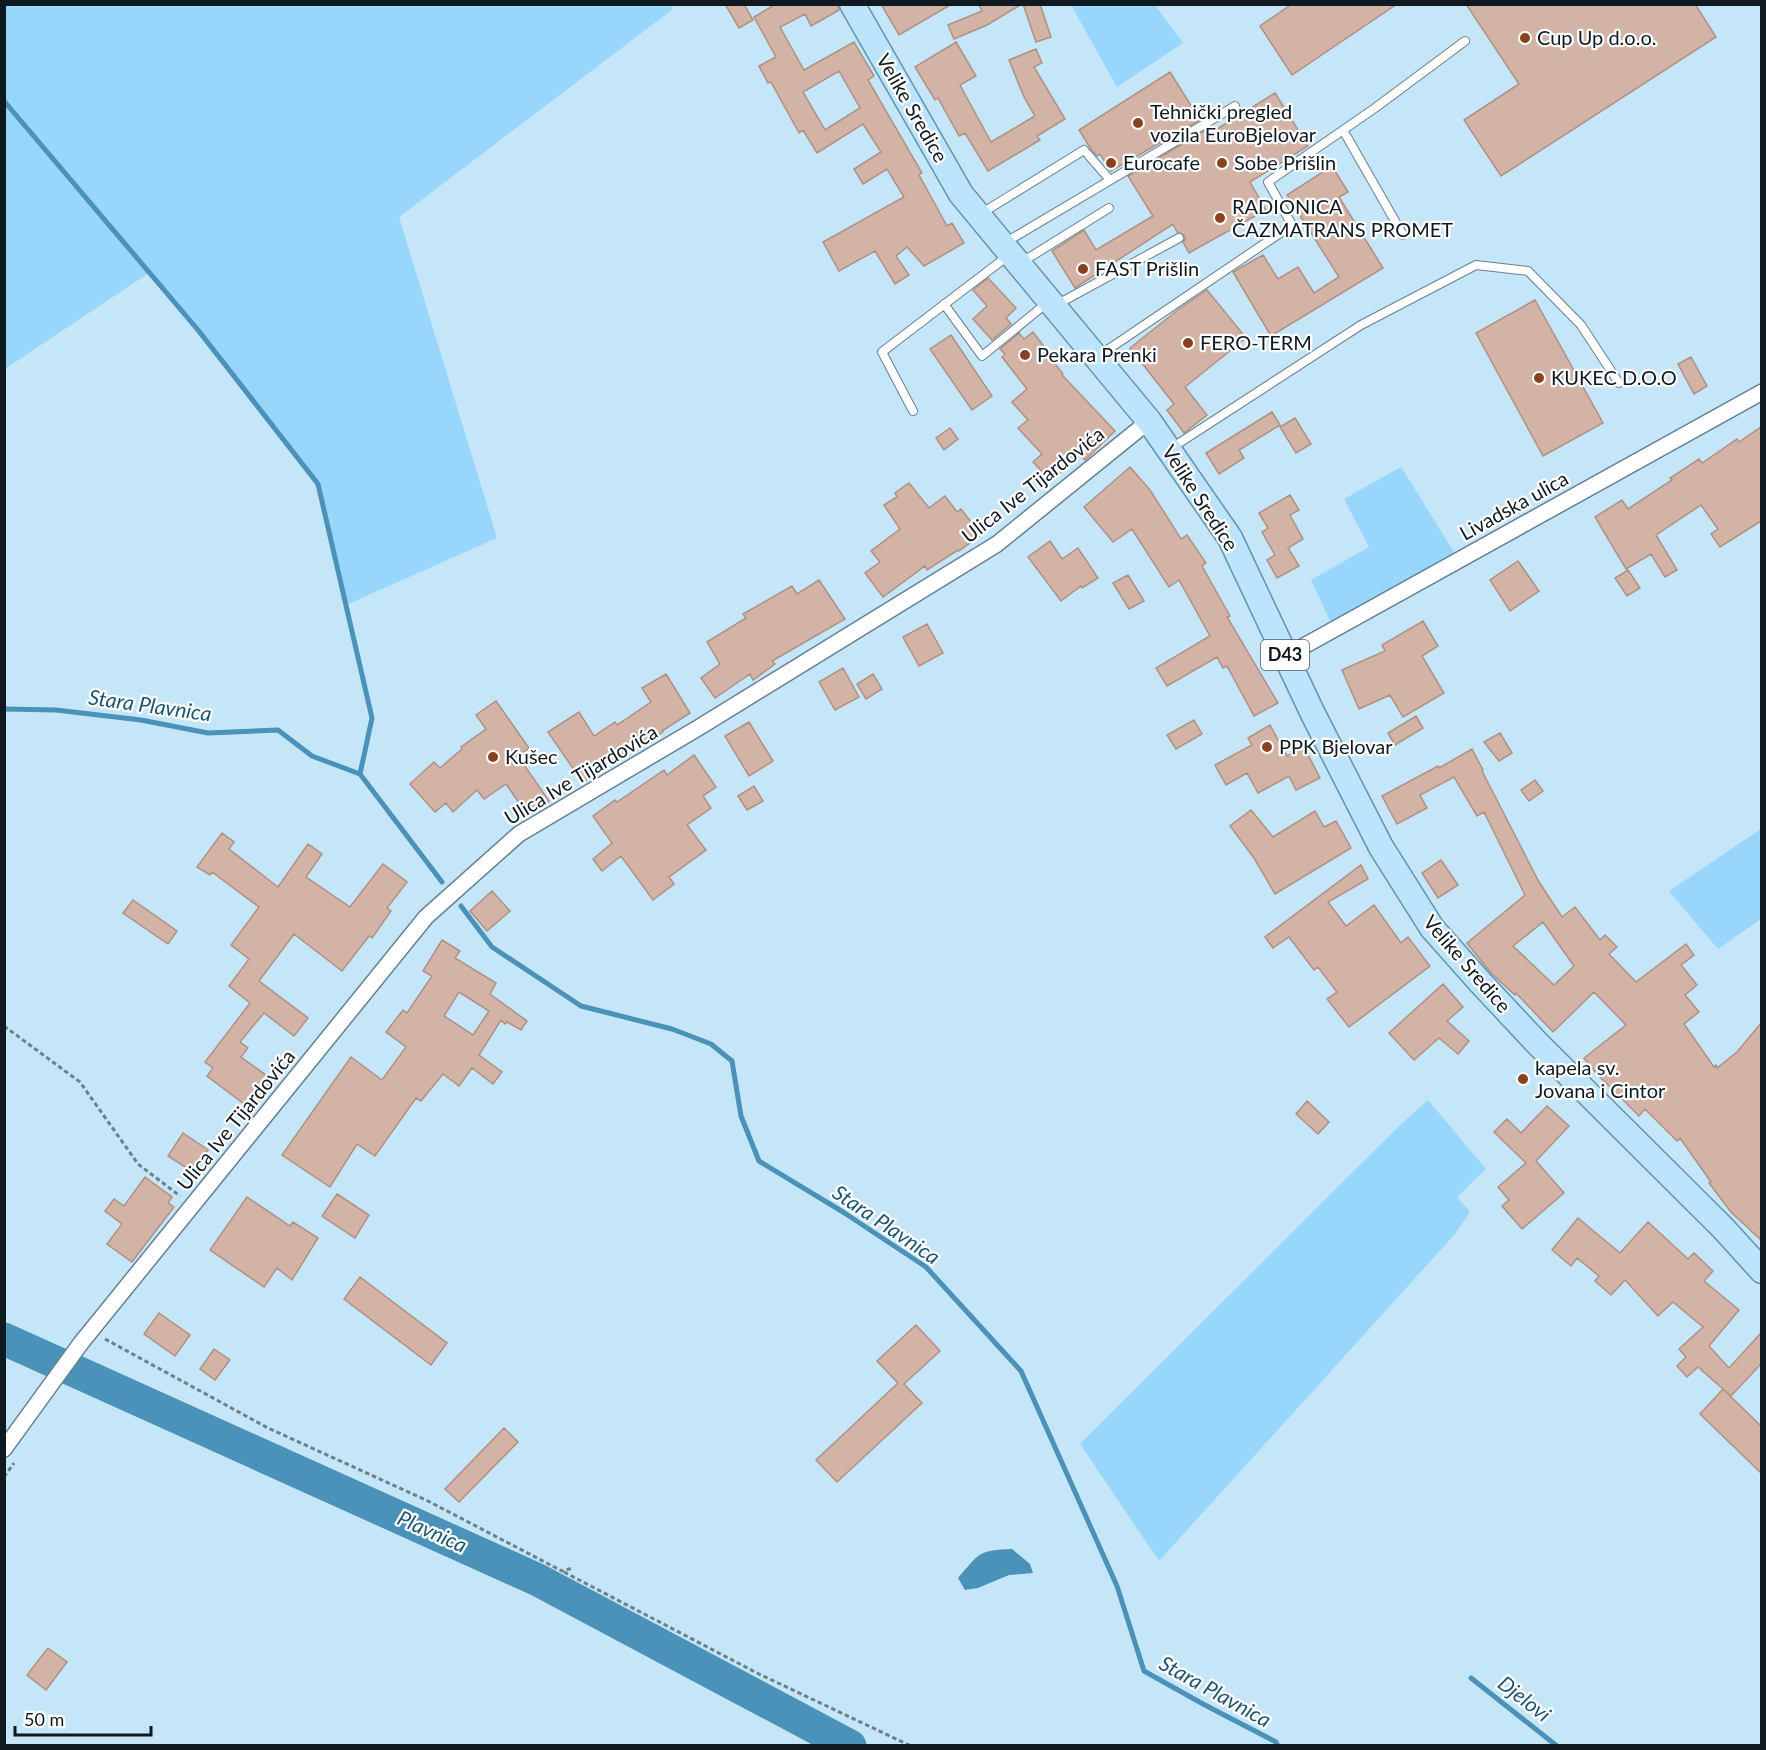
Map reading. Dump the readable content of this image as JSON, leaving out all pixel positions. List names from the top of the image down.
{
  "streets": {
    "main road": ["Velike Sredice", "D43"],
    "street": ["Ulica Ive Tijardovića", "Livadska ulica"]
  },
  "crossings": [
    ["Velike Sredice", "Ulica Ive Tijardovića"],
    ["Velike Sredice", "Livadska ulica"]
  ],
  "water": ["Stara Plavnica", "Plavnica", "Djelovi"],
  "places": [
    "Cup Up d.o.o.",
    "Tehnički pregled vozila EuroBjelovar",
    "Eurocafe",
    "Sobe Prišlin",
    "RADIONICA ČAZMATRANS PROMET",
    "FAST Prišlin",
    "FERO-TERM",
    "Pekara Prenki",
    "KUKEC D.O.O",
    "PPK Bjelovar",
    "Kušec",
    "kapela sv. Jovana i Cintor"
  ],
  "scale_bar": "50 m"
}
